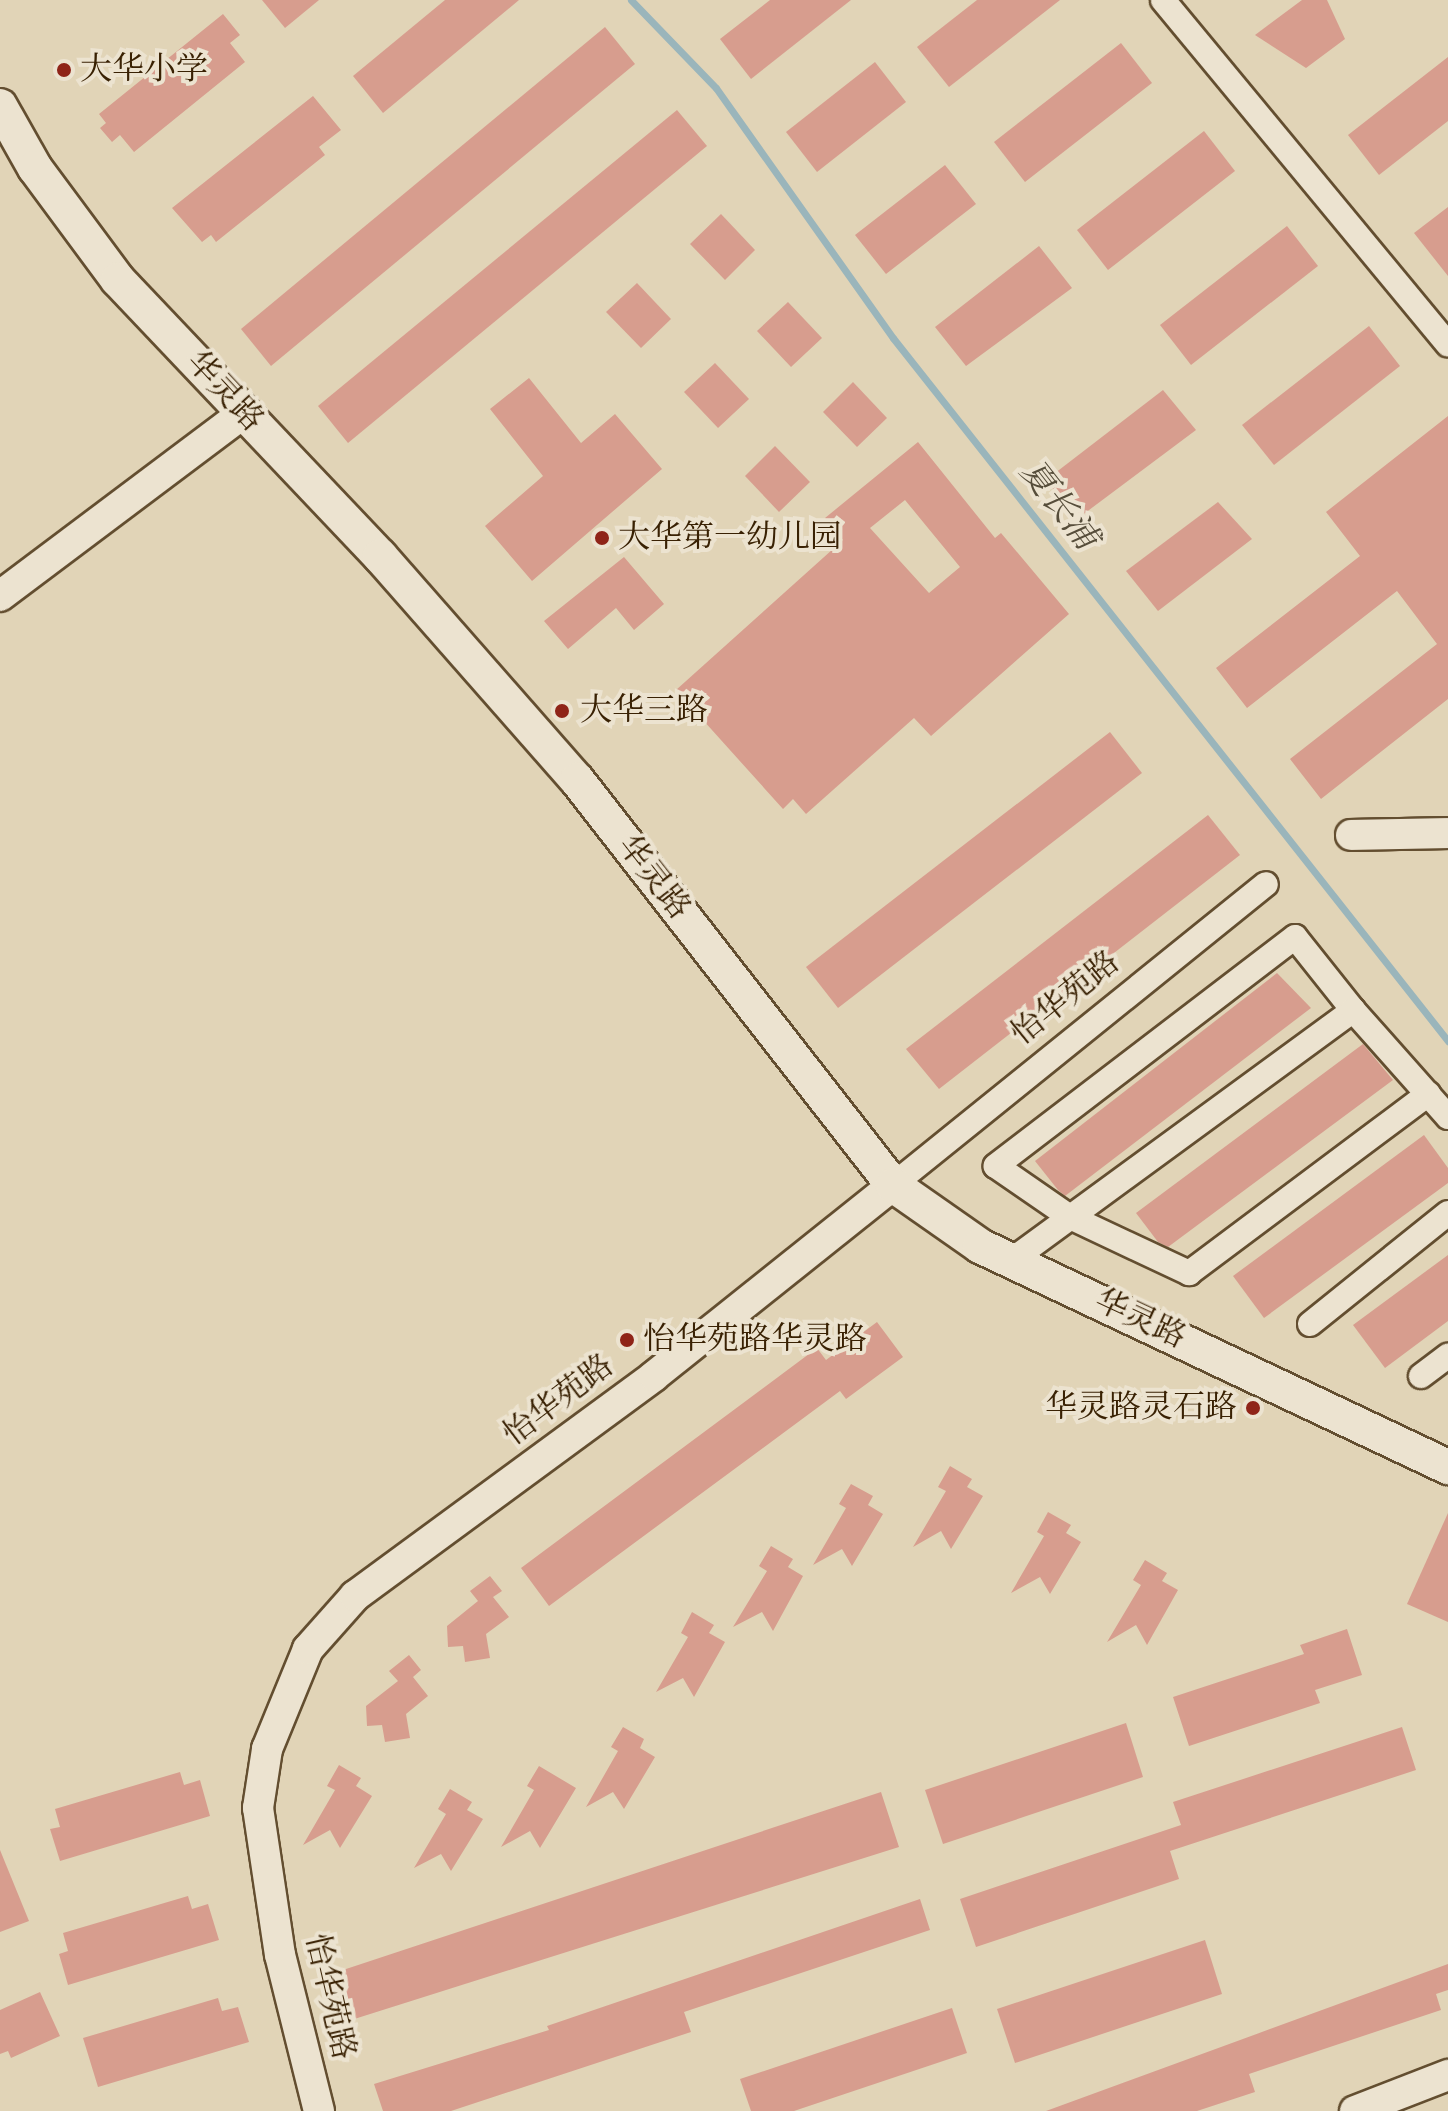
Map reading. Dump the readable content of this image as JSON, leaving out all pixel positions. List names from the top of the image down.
{
  "streets": {
    "main road": ["华灵路"],
    "street": ["怡华苑路"]
  },
  "crossings": [
    ["华灵路", "怡华苑路"]
  ],
  "water": ["夏长浦"],
  "places": [
    "大华小学",
    "大华第一幼儿园",
    "大华三路",
    "怡华苑路华灵路",
    "华灵路灵石路"
  ]
}
